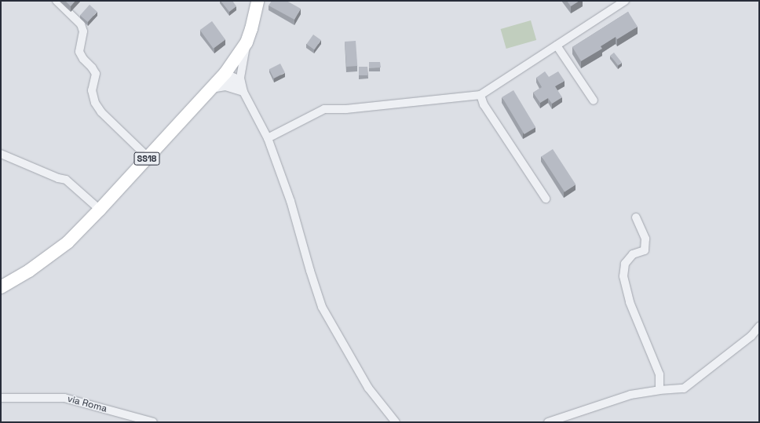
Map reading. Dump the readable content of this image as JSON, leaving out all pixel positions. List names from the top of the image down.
{
  "streets": {
    "main road": ["SS18"],
    "street": ["via Roma"]
  }
}
